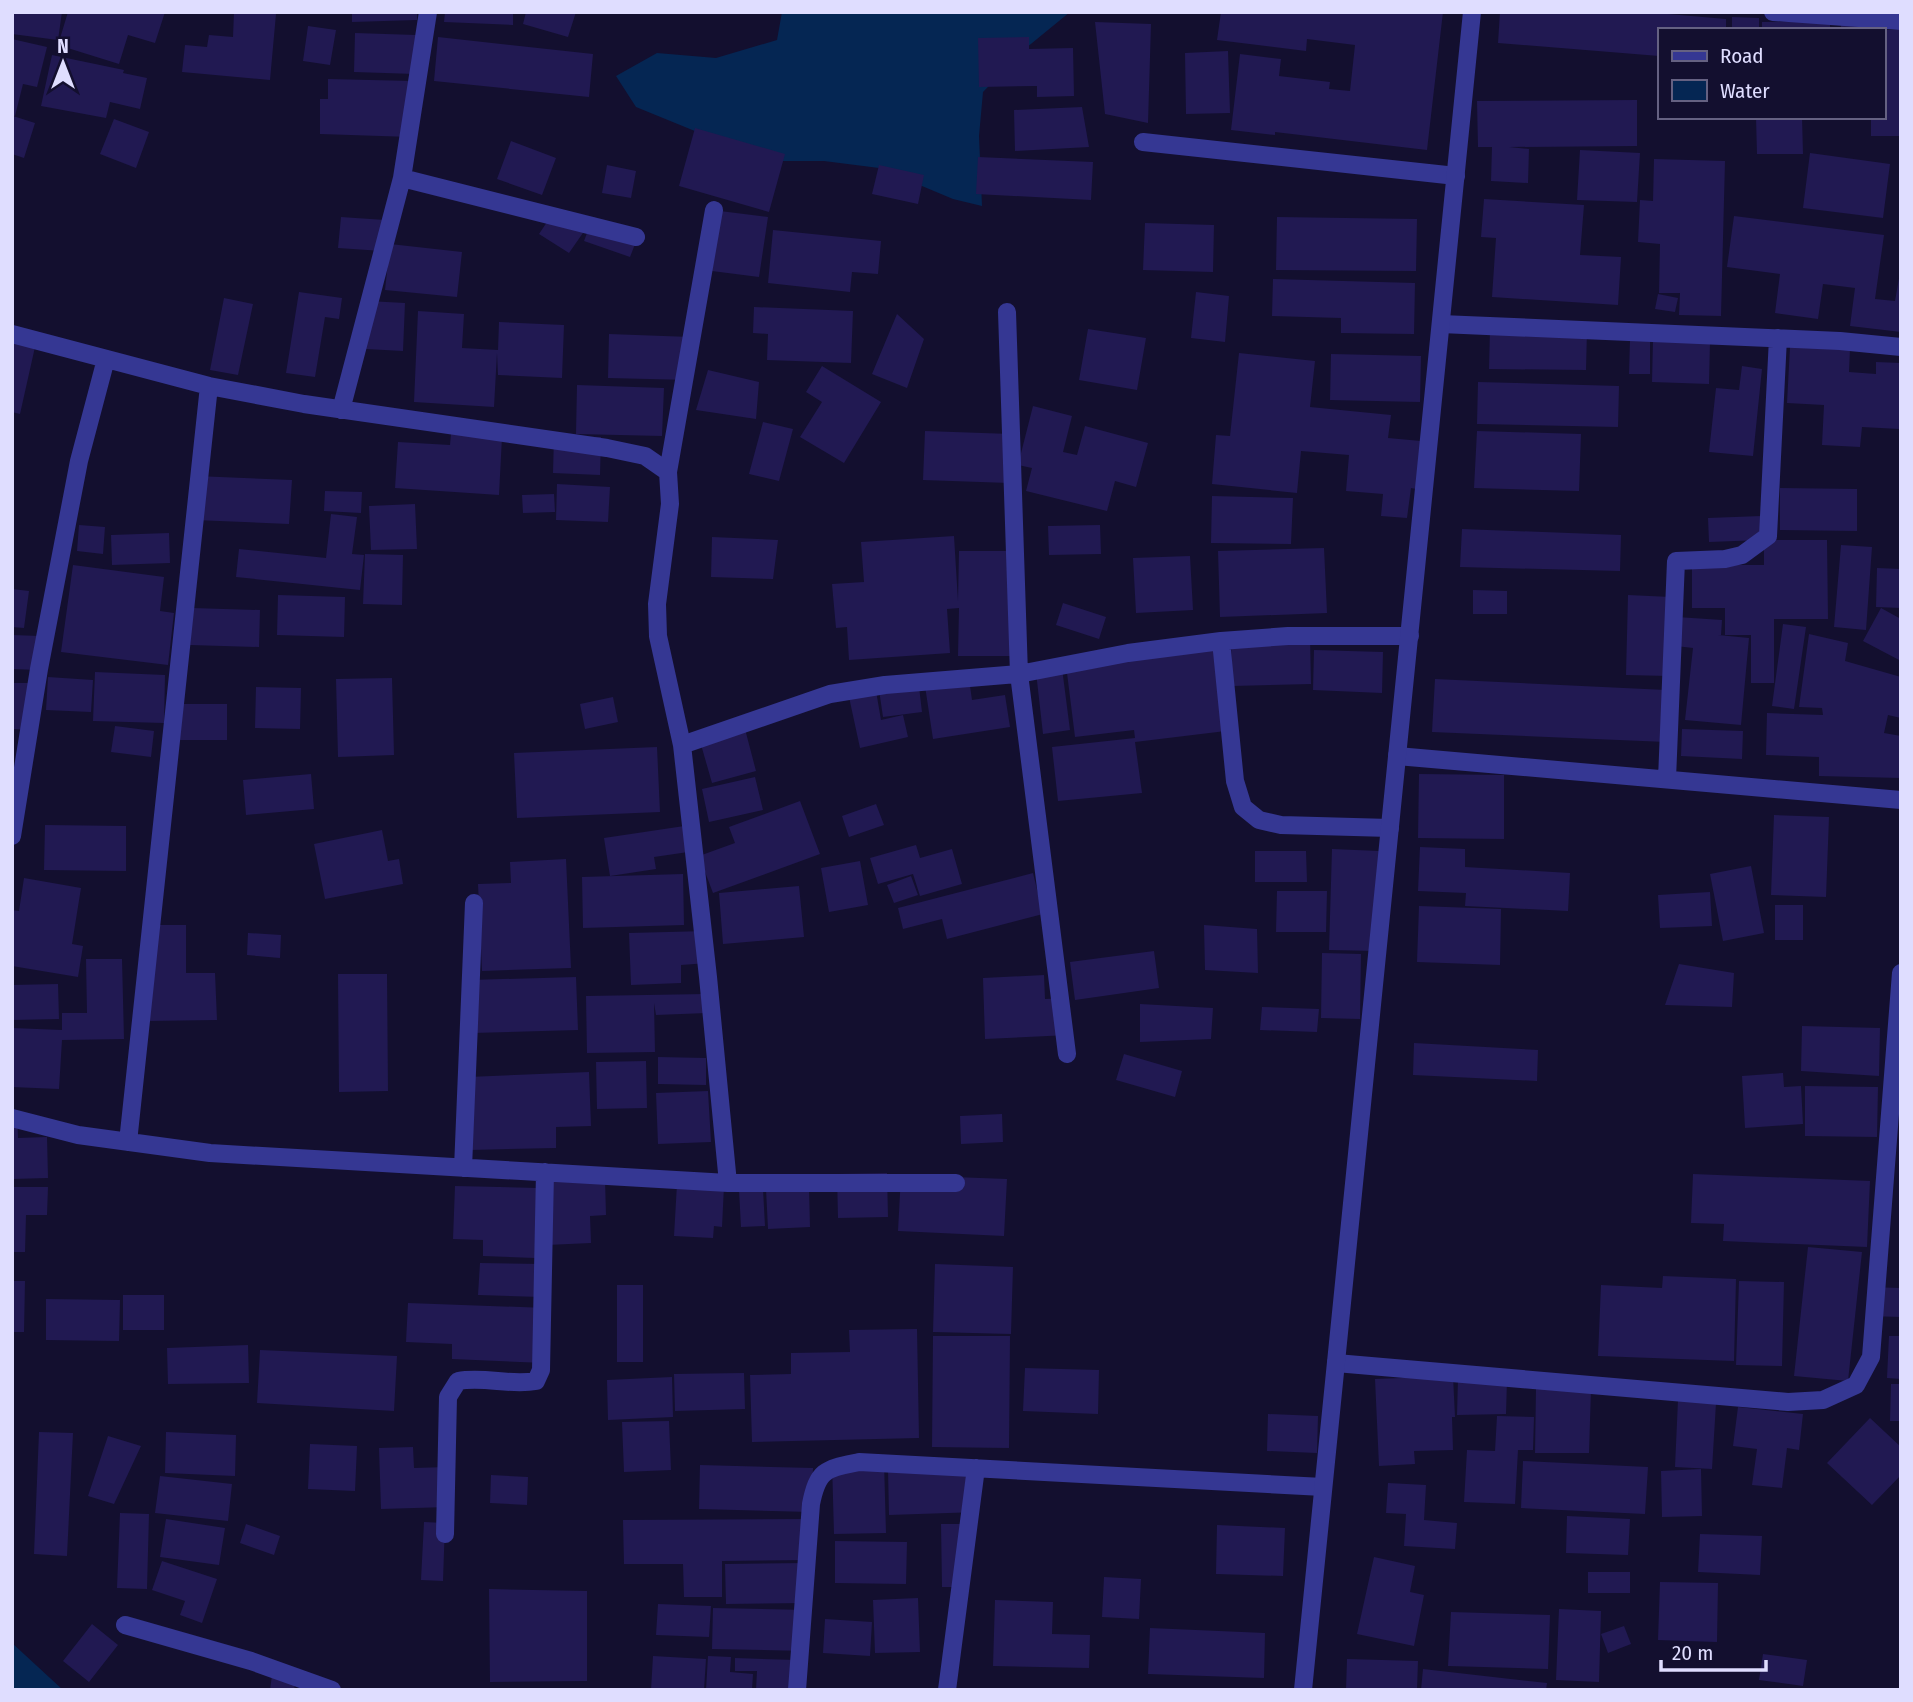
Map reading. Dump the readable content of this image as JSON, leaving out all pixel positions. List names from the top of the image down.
{
  "legend": ["Road", "Water"],
  "scale_bar": "20 m",
  "north": "top"
}
